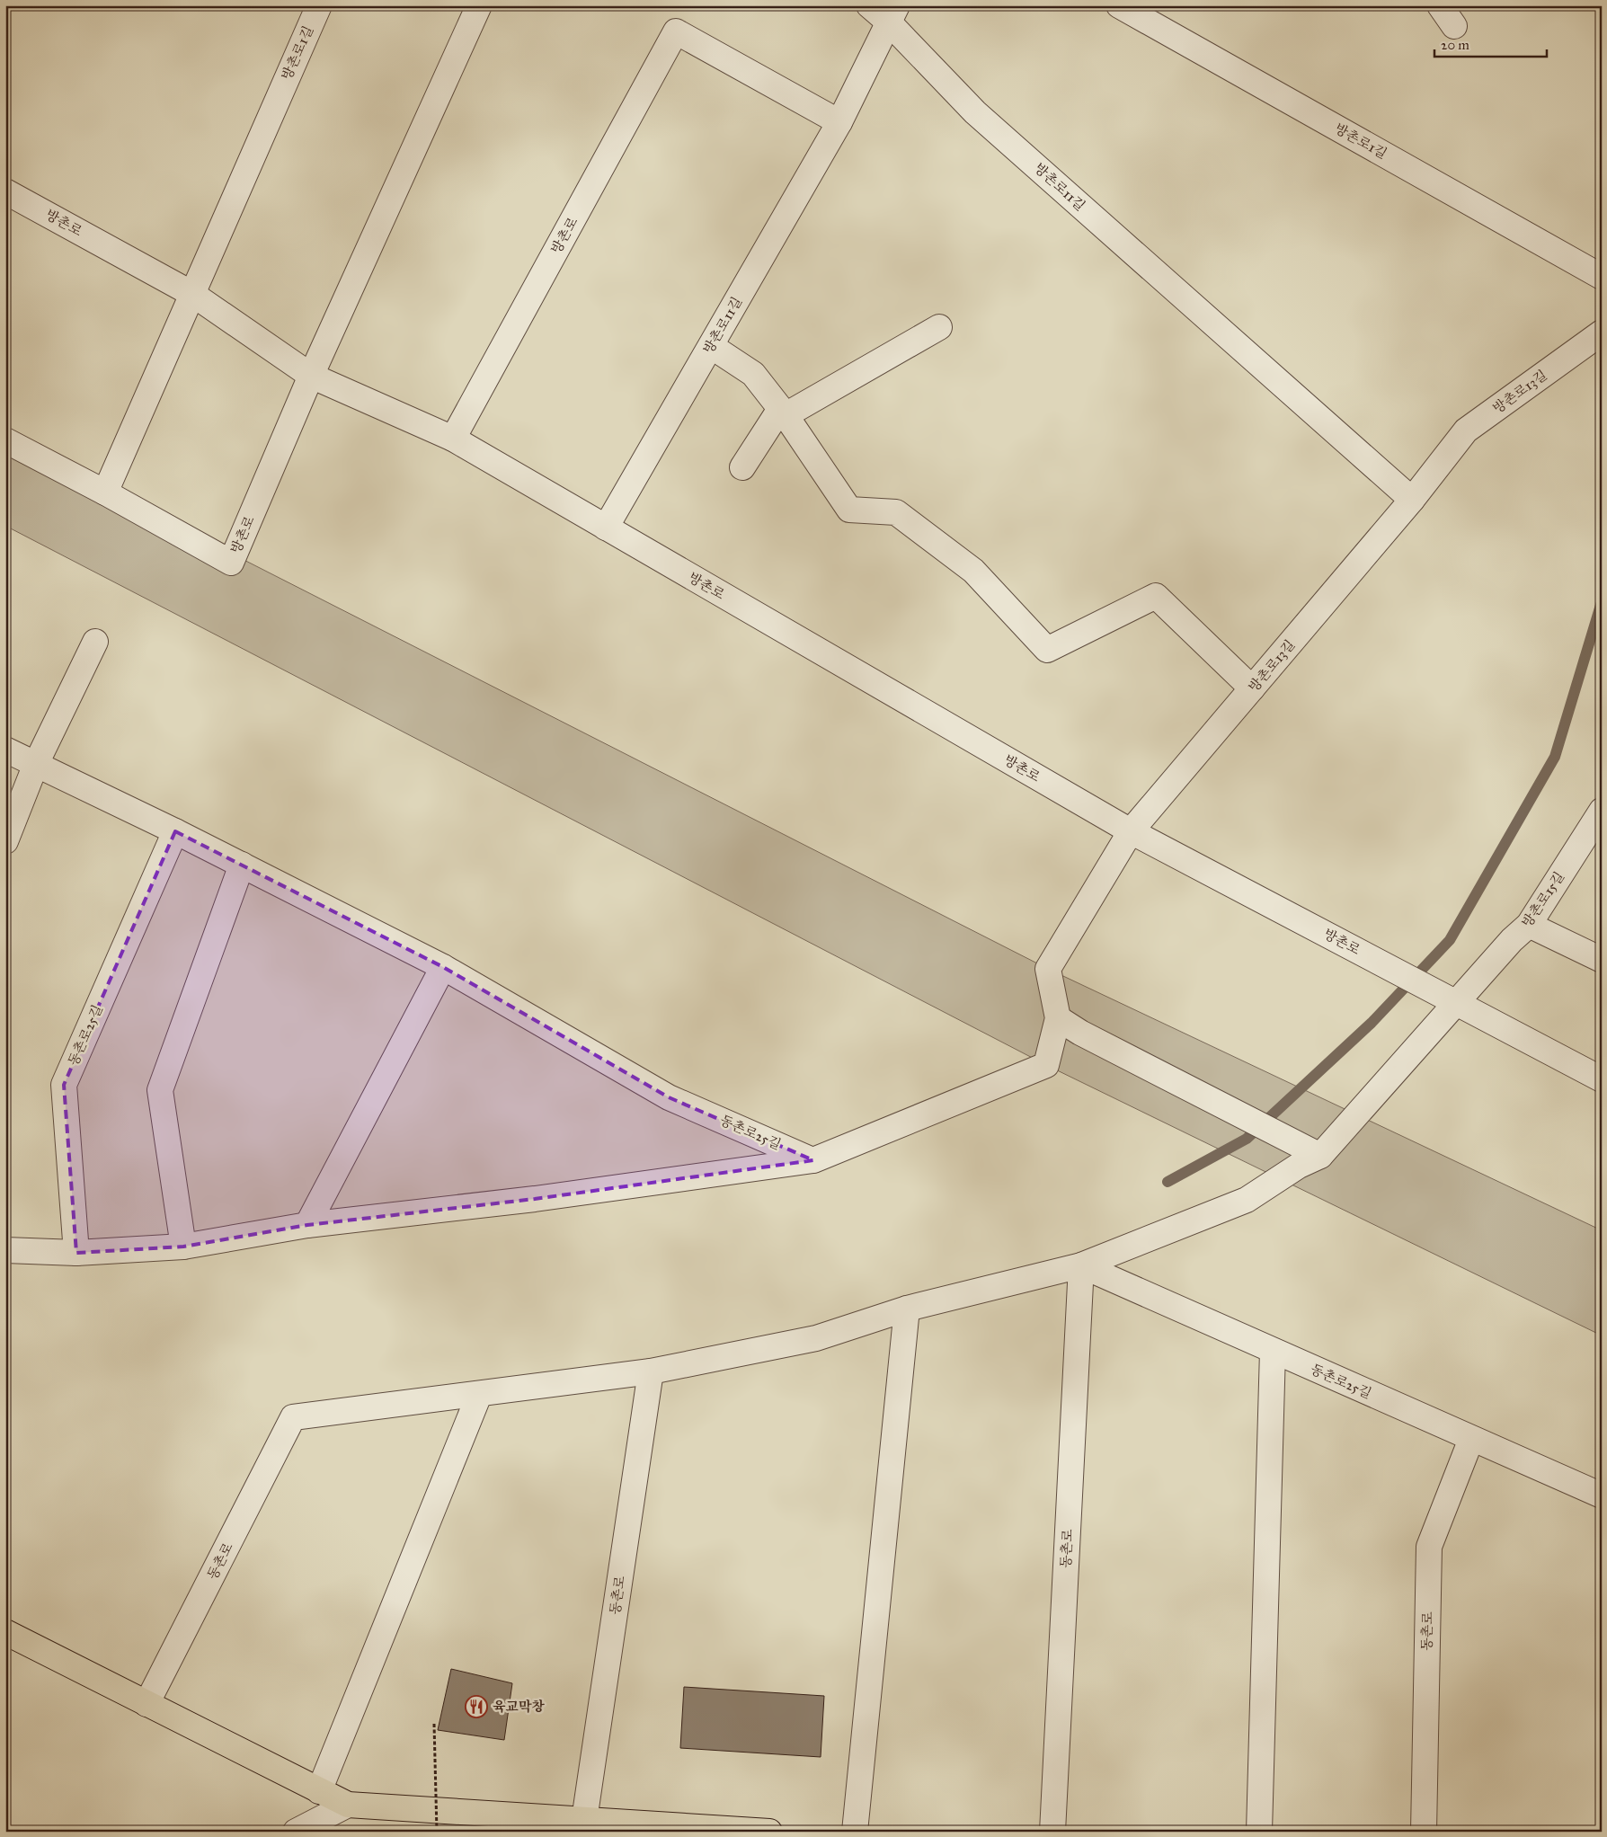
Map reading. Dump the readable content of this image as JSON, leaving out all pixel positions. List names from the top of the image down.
{
  "streets": {
    "street": [
      "방촌로1길",
      "방촌로11길",
      "방촌로",
      "방촌로13길",
      "방촌로15길",
      "동촌로25길",
      "동촌로"
    ]
  },
  "crossings": [
    ["방촌로1길", "방촌로"],
    ["방촌로11길", "방촌로"],
    ["방촌로11길", "방촌로13길"],
    ["방촌로", "방촌로13길"],
    ["방촌로", "방촌로15길"],
    ["동촌로25길", "동촌로"]
  ],
  "places": {
    "restaurant": ["육교막창"]
  },
  "scale_bar": "20 m"
}
